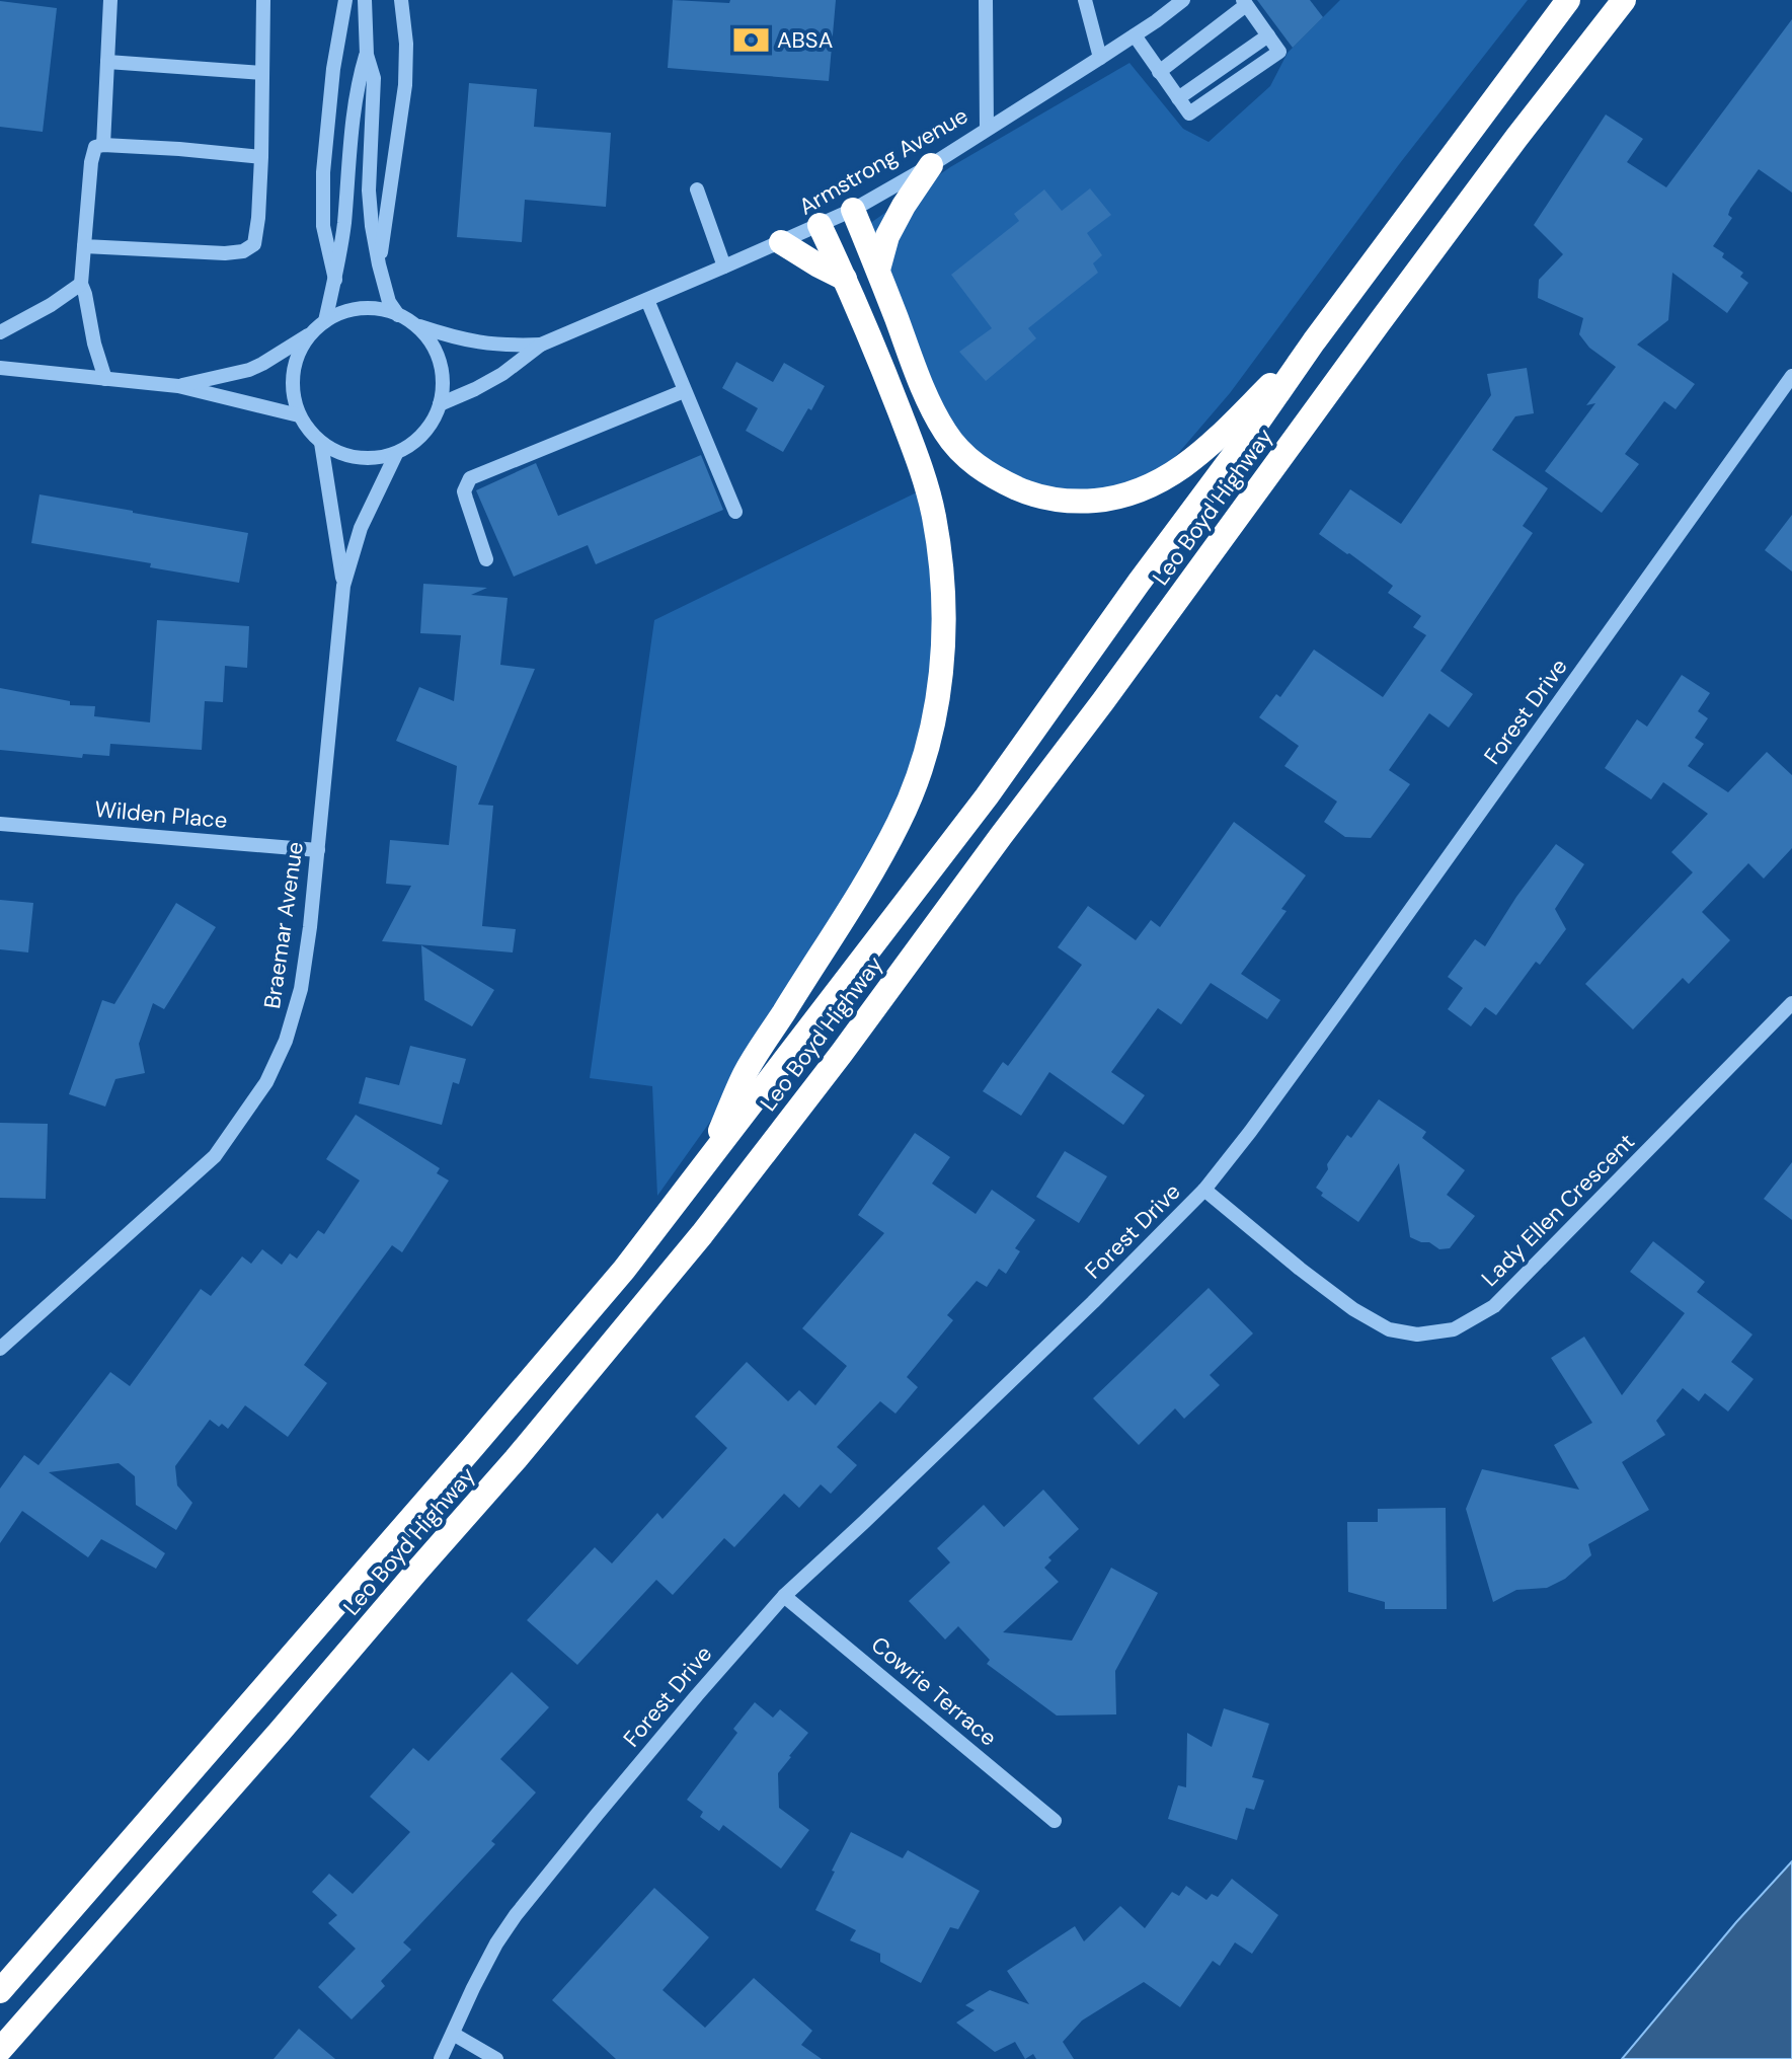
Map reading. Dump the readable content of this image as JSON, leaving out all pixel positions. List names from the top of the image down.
{
  "streets": {
    "highway": ["Leo Boyd Highway"],
    "street": [
      "Armstrong Avenue",
      "Forest Drive",
      "Wilden Place",
      "Braemar Avenue",
      "Lady Ellen Crescent",
      "Cowrie Terrace"
    ]
  },
  "crossings": [
    ["Armstrong Avenue", "Braemar Avenue"],
    ["Forest Drive", "Lady Ellen Crescent"],
    ["Forest Drive", "Cowrie Terrace"],
    ["Wilden Place", "Braemar Avenue"]
  ],
  "places": {
    "bank": ["ABSA"]
  }
}
